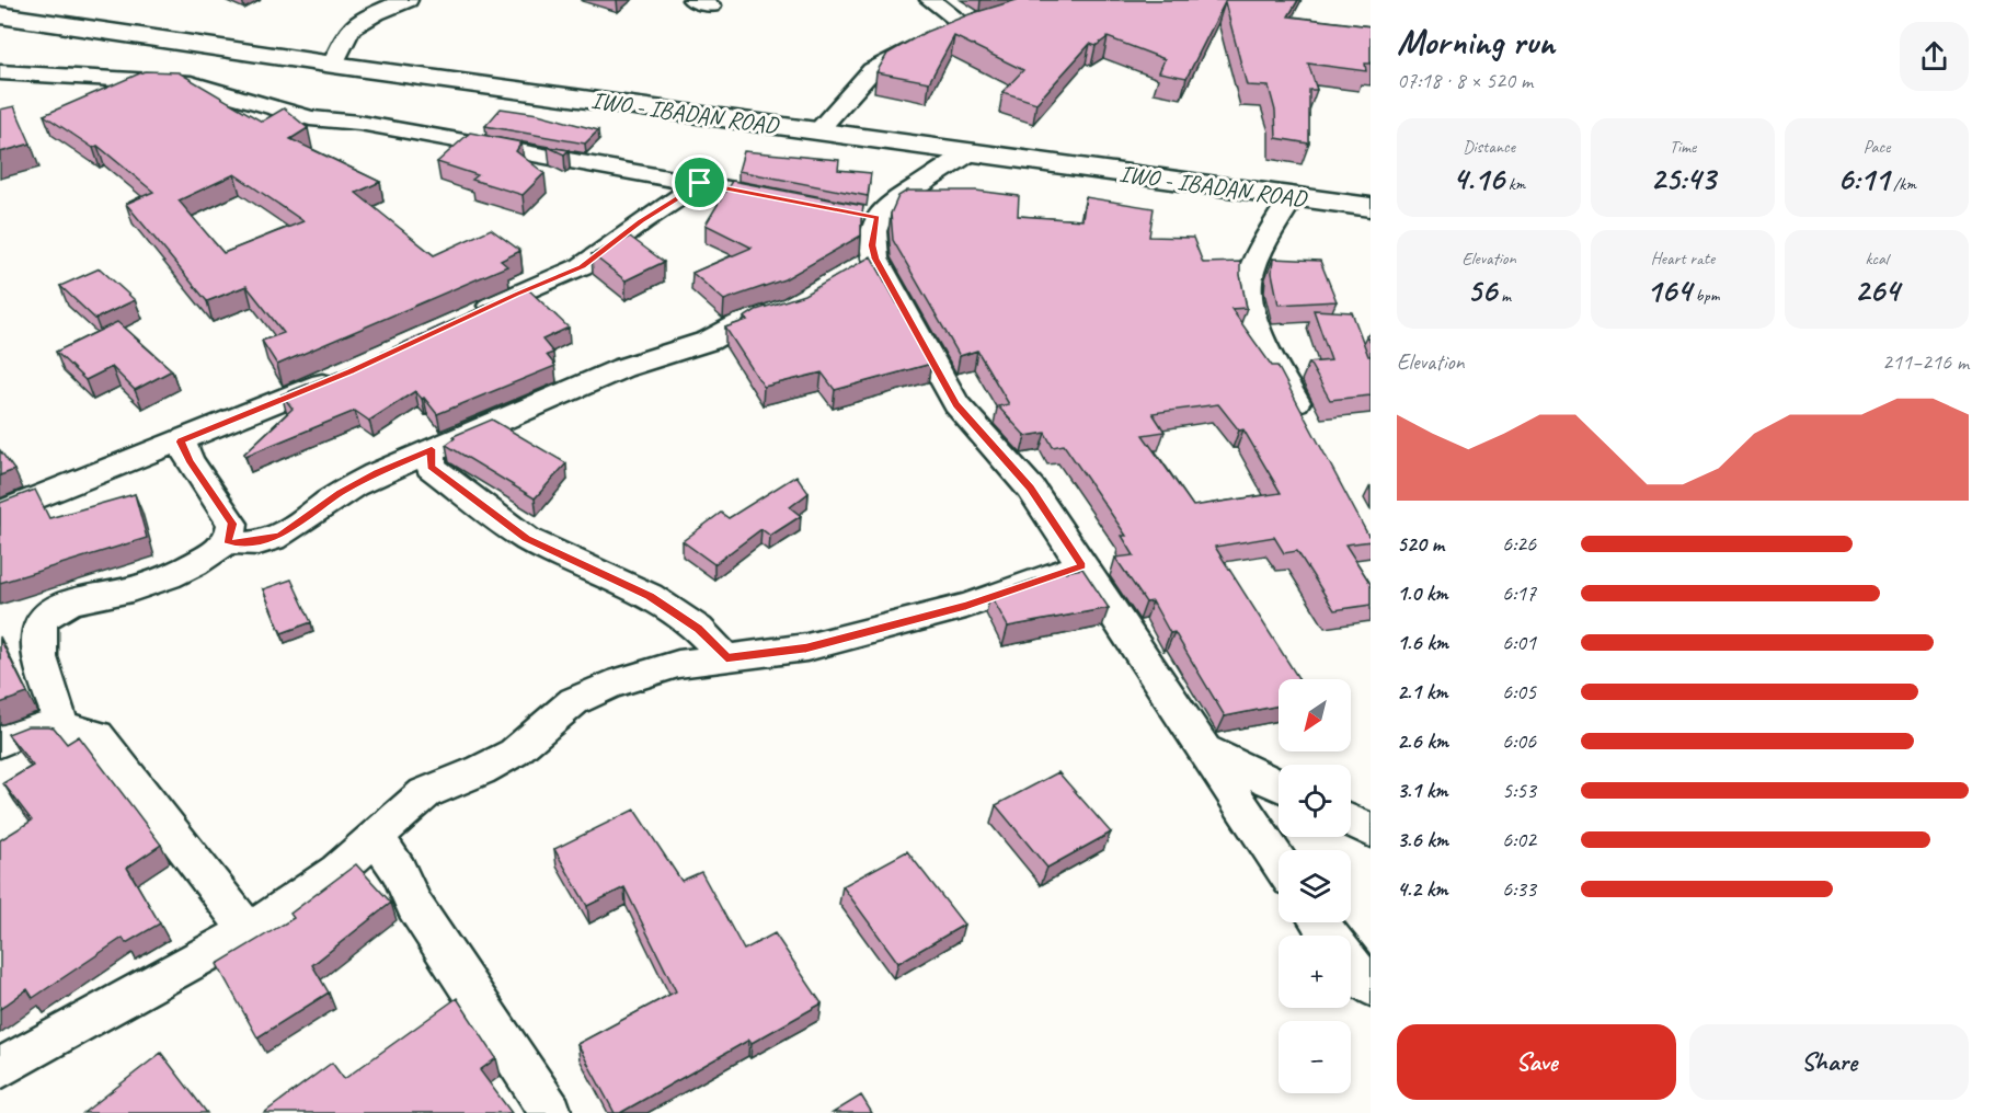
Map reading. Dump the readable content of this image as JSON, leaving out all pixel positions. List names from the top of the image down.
{
  "streets": {
    "main road": ["IWO - IBADAN ROAD"]
  },
  "north": "bottom left",
  "page": {
    "heading": ["Morning run", "07:18 · 8 × 520 m"],
    "stats": [
      ["Distance", "4.16 km"],
      ["Time", "25:43"],
      ["Pace", "6:11 /km"],
      ["Elevation", "56 m"],
      ["Heart rate", "164 bpm"],
      ["kcal", "264"]
    ],
    "chart": ["Elevation", "211–216 m"],
    "list": [
      {
        "name": "520 m",
        "note": "6:26"
      },
      {
        "name": "1.0 km",
        "note": "6:17"
      },
      {
        "name": "1.6 km",
        "note": "6:01"
      },
      {
        "name": "2.1 km",
        "note": "6:05"
      },
      {
        "name": "2.6 km",
        "note": "6:06"
      },
      {
        "name": "3.1 km",
        "note": "5:53"
      },
      {
        "name": "3.6 km",
        "note": "6:02"
      },
      {
        "name": "4.2 km",
        "note": "6:33"
      }
    ],
    "map_buttons": ["+", "−"],
    "buttons": ["Save", "Share"]
  }
}
